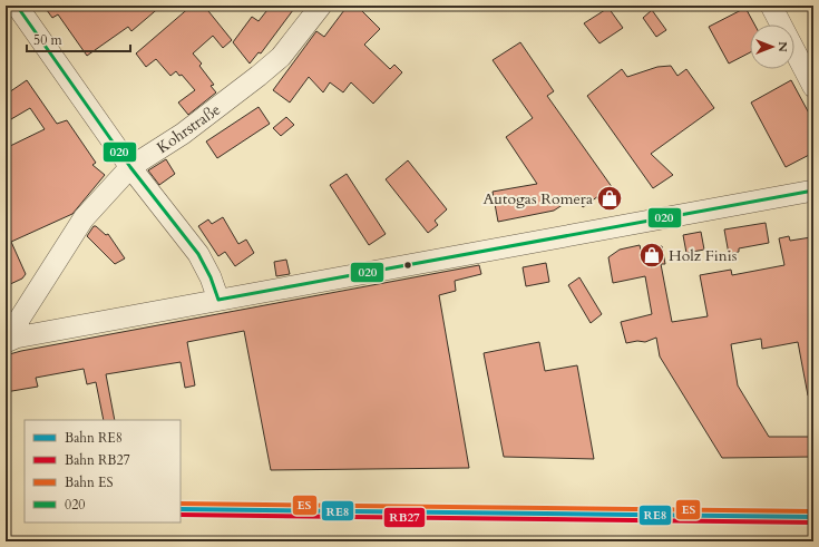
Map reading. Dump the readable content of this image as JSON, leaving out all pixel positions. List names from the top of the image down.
{
  "streets": {
    "street": ["Kohrstraße"]
  },
  "places": {
    "shop": ["Autogas Romera", "Holz Finis"]
  },
  "lines": [
    "transit line 020",
    "rail line ES",
    "rail line RE8",
    "rail line RB27"
  ],
  "legend": [
    "Bahn RE8",
    "Bahn RB27",
    "Bahn ES",
    "020"
  ],
  "scale_bar": "50 m",
  "north": "right"
}
